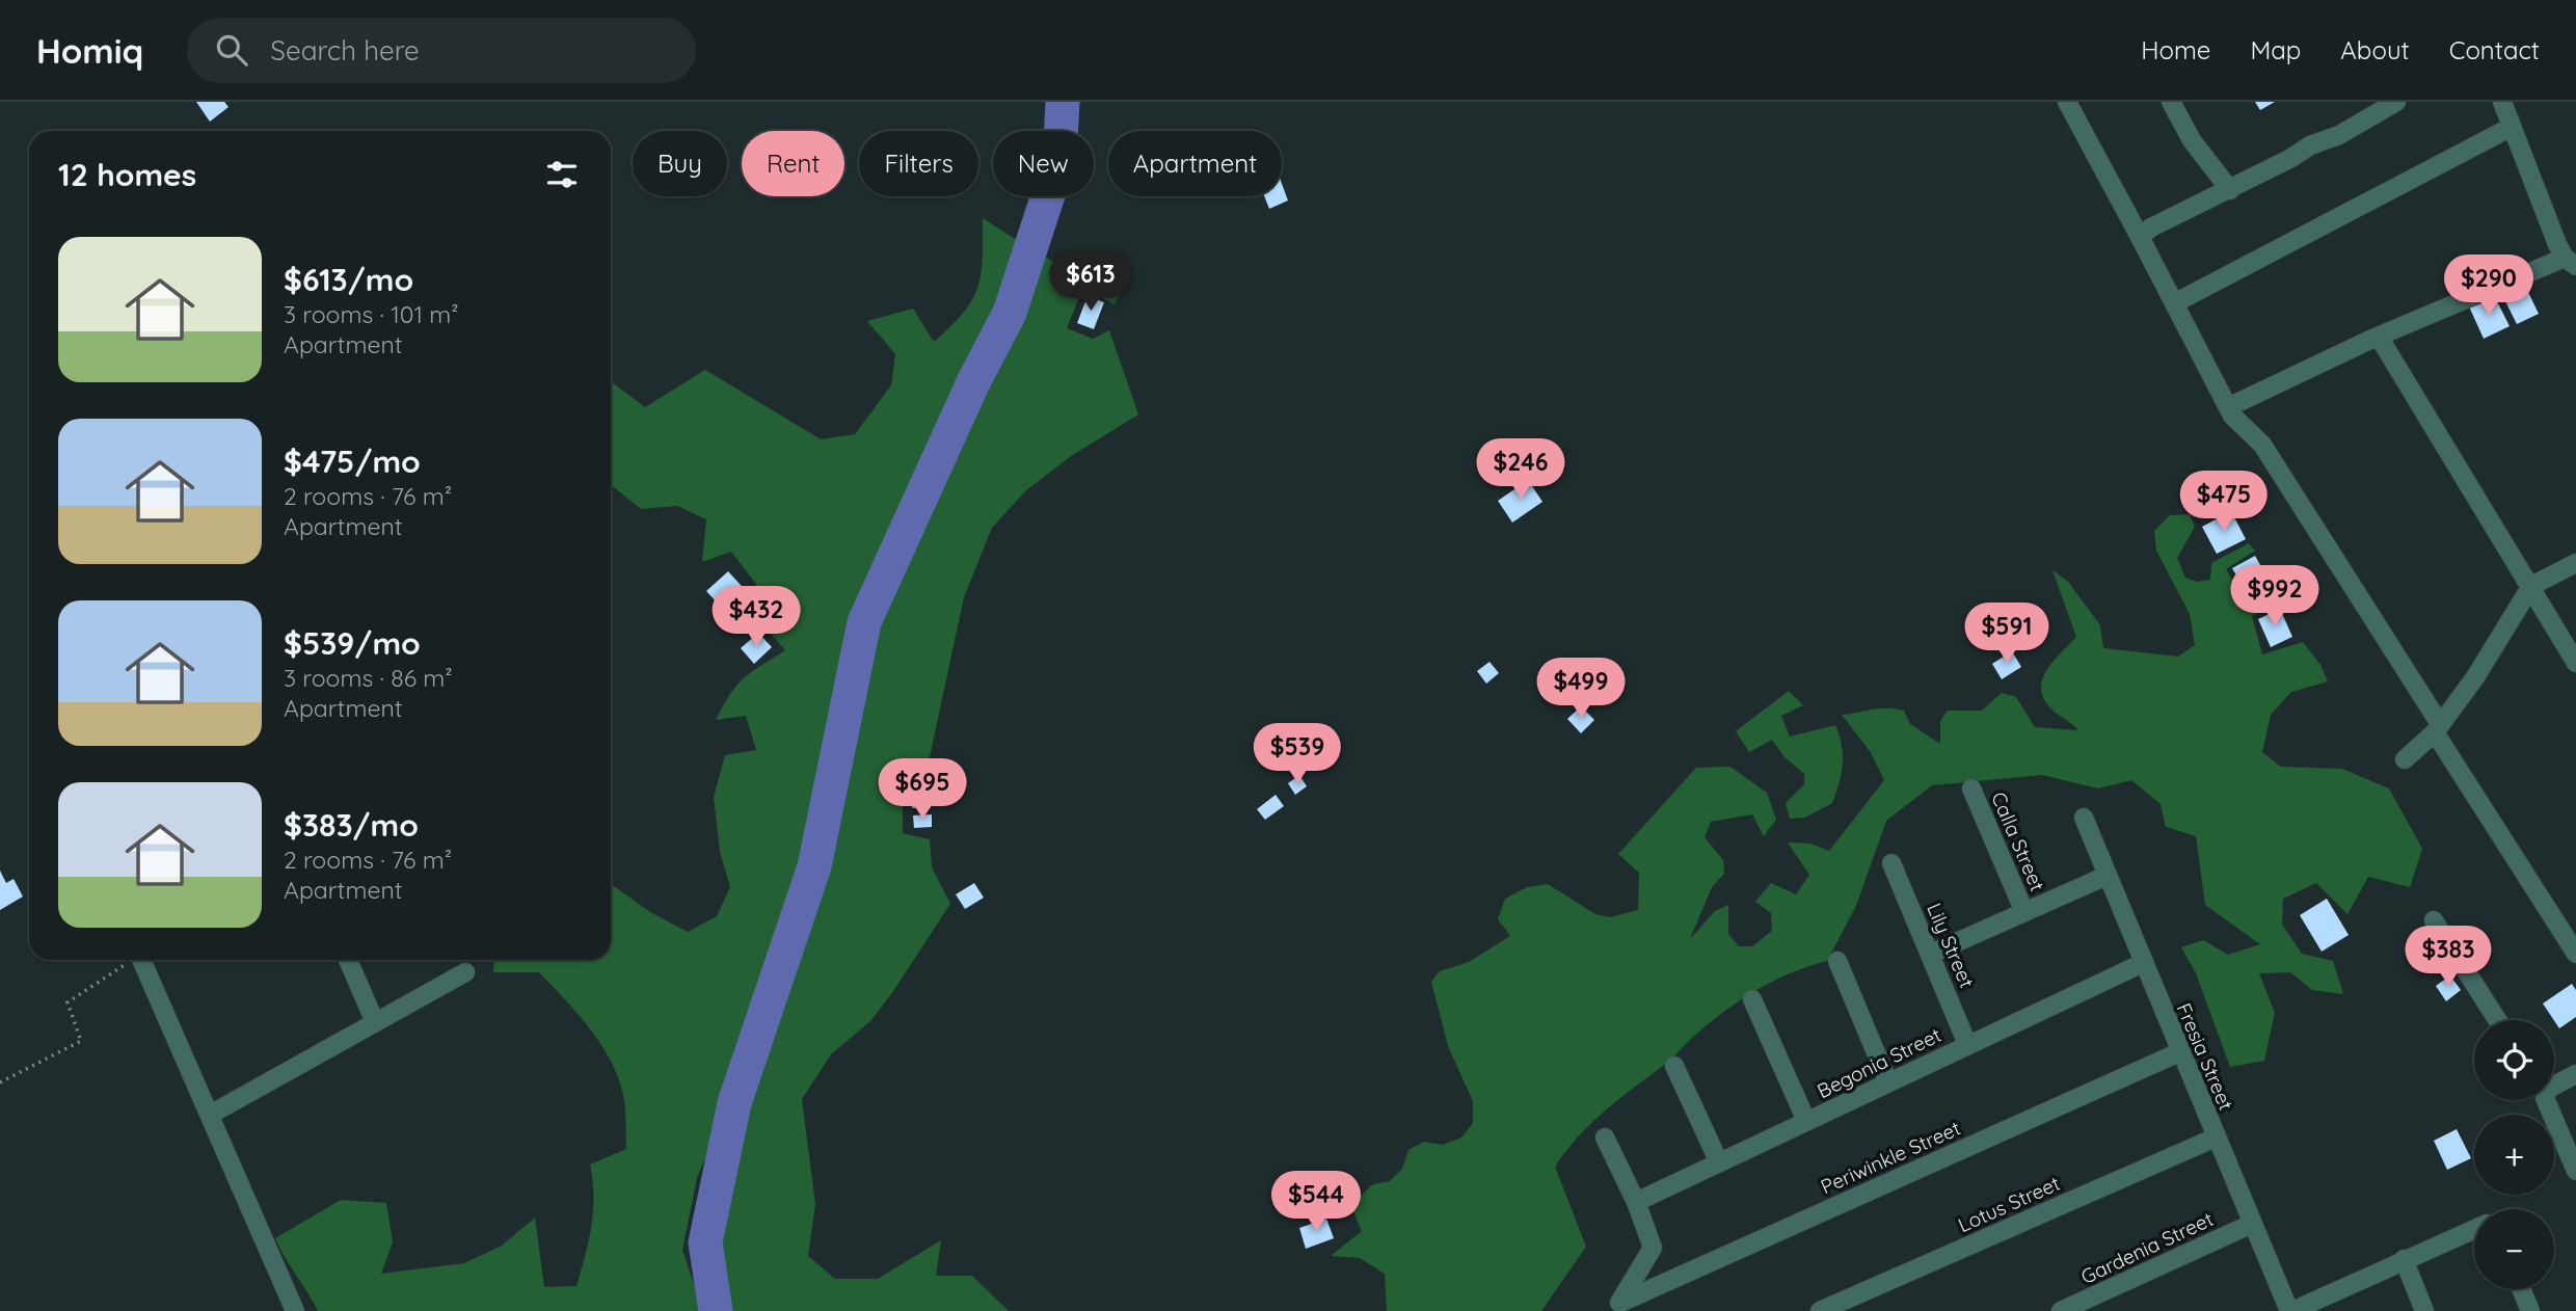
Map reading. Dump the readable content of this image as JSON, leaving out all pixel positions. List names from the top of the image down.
{
  "streets": {
    "street": [
      "Calla Street",
      "Lily Street",
      "Fresia Street",
      "Begonia Street",
      "Periwinkle Street",
      "Lotus Street",
      "Gardenia Street"
    ]
  },
  "crossings": [
    ["Lily Street", "Begonia Street"],
    ["Fresia Street", "Begonia Street"],
    ["Fresia Street", "Periwinkle Street"],
    ["Fresia Street", "Lotus Street"],
    ["Fresia Street", "Gardenia Street"]
  ],
  "page": {
    "header": "Homiq",
    "search": "Search here",
    "nav": [
      "Home",
      "Map",
      "About",
      "Contact"
    ],
    "chip": [
      "Buy",
      "Rent",
      "Filters",
      "New",
      "Apartment"
    ],
    "heading": "12 homes",
    "list": [
      {
        "name": "$613/mo",
        "note": "3 rooms · 101 m² · Apartment"
      },
      {
        "name": "$475/mo",
        "note": "2 rooms · 76 m² · Apartment"
      },
      {
        "name": "$539/mo",
        "note": "3 rooms · 86 m² · Apartment"
      },
      {
        "name": "$383/mo",
        "note": "2 rooms · 76 m² · Apartment"
      }
    ],
    "price": [
      "$613",
      "$290",
      "$246",
      "$475",
      "$992",
      "$432",
      "$591",
      "$499",
      "$539",
      "$695",
      "$383",
      "$544"
    ],
    "map_buttons": ["+", "−"]
  }
}
